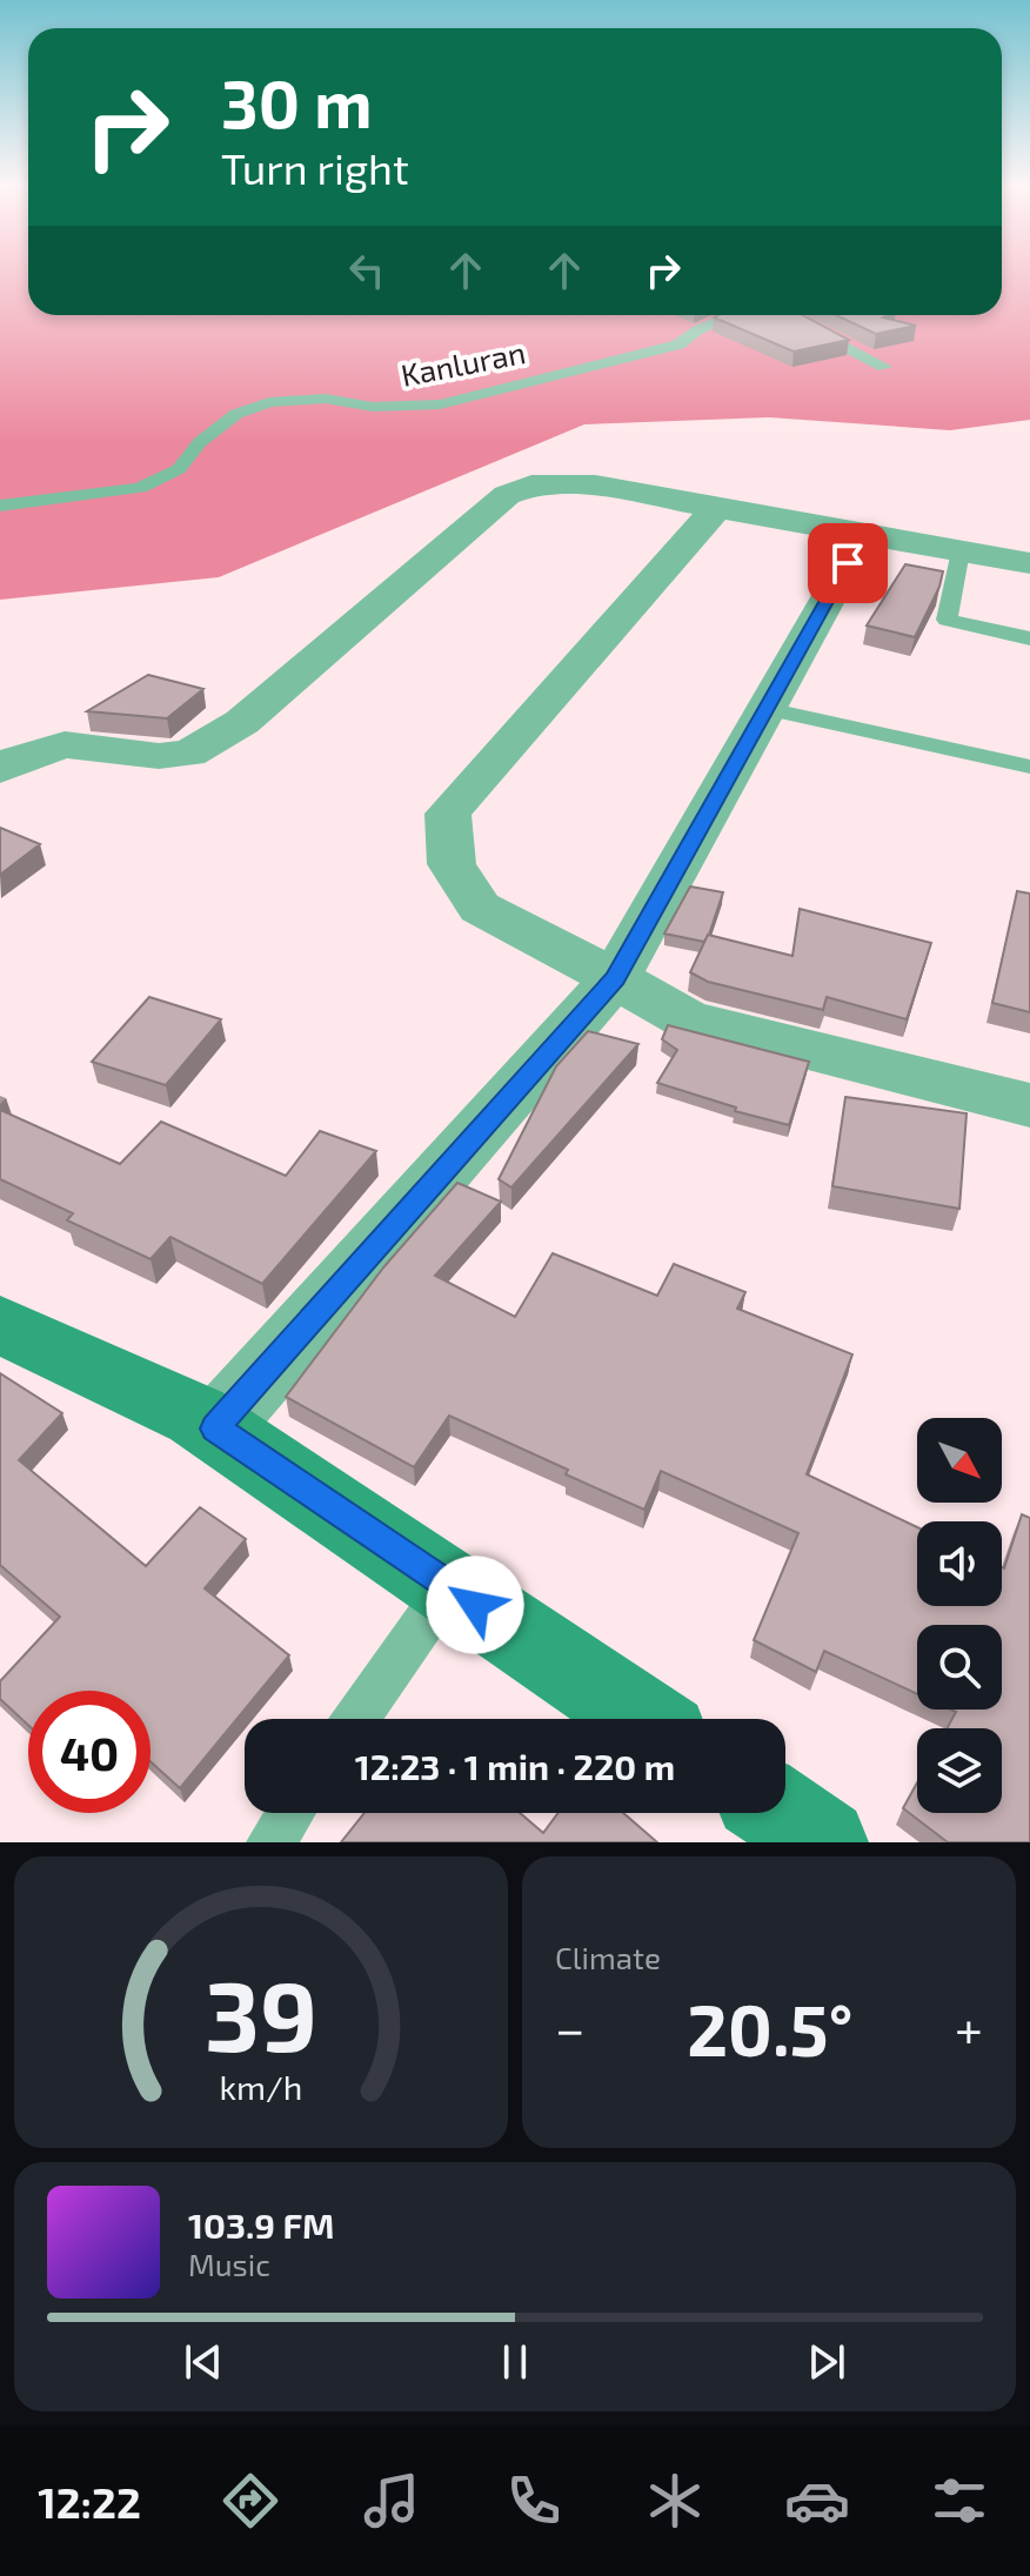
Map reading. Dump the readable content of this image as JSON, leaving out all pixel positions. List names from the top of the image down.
{
  "streets": {
    "lane": ["Kanluran"]
  },
  "north": "bottom right",
  "page": {
    "turn": ["30 m", "Turn right"],
    "limit": "40",
    "trip": "12:23 · 1 min · 220 m",
    "tile": "Climate",
    "heat": ["−", "20.5°", "+"],
    "song": ["103.9 FM", "Music"],
    "tabs": "12:22",
    "gauge": ["39", "km/h"]
  }
}
